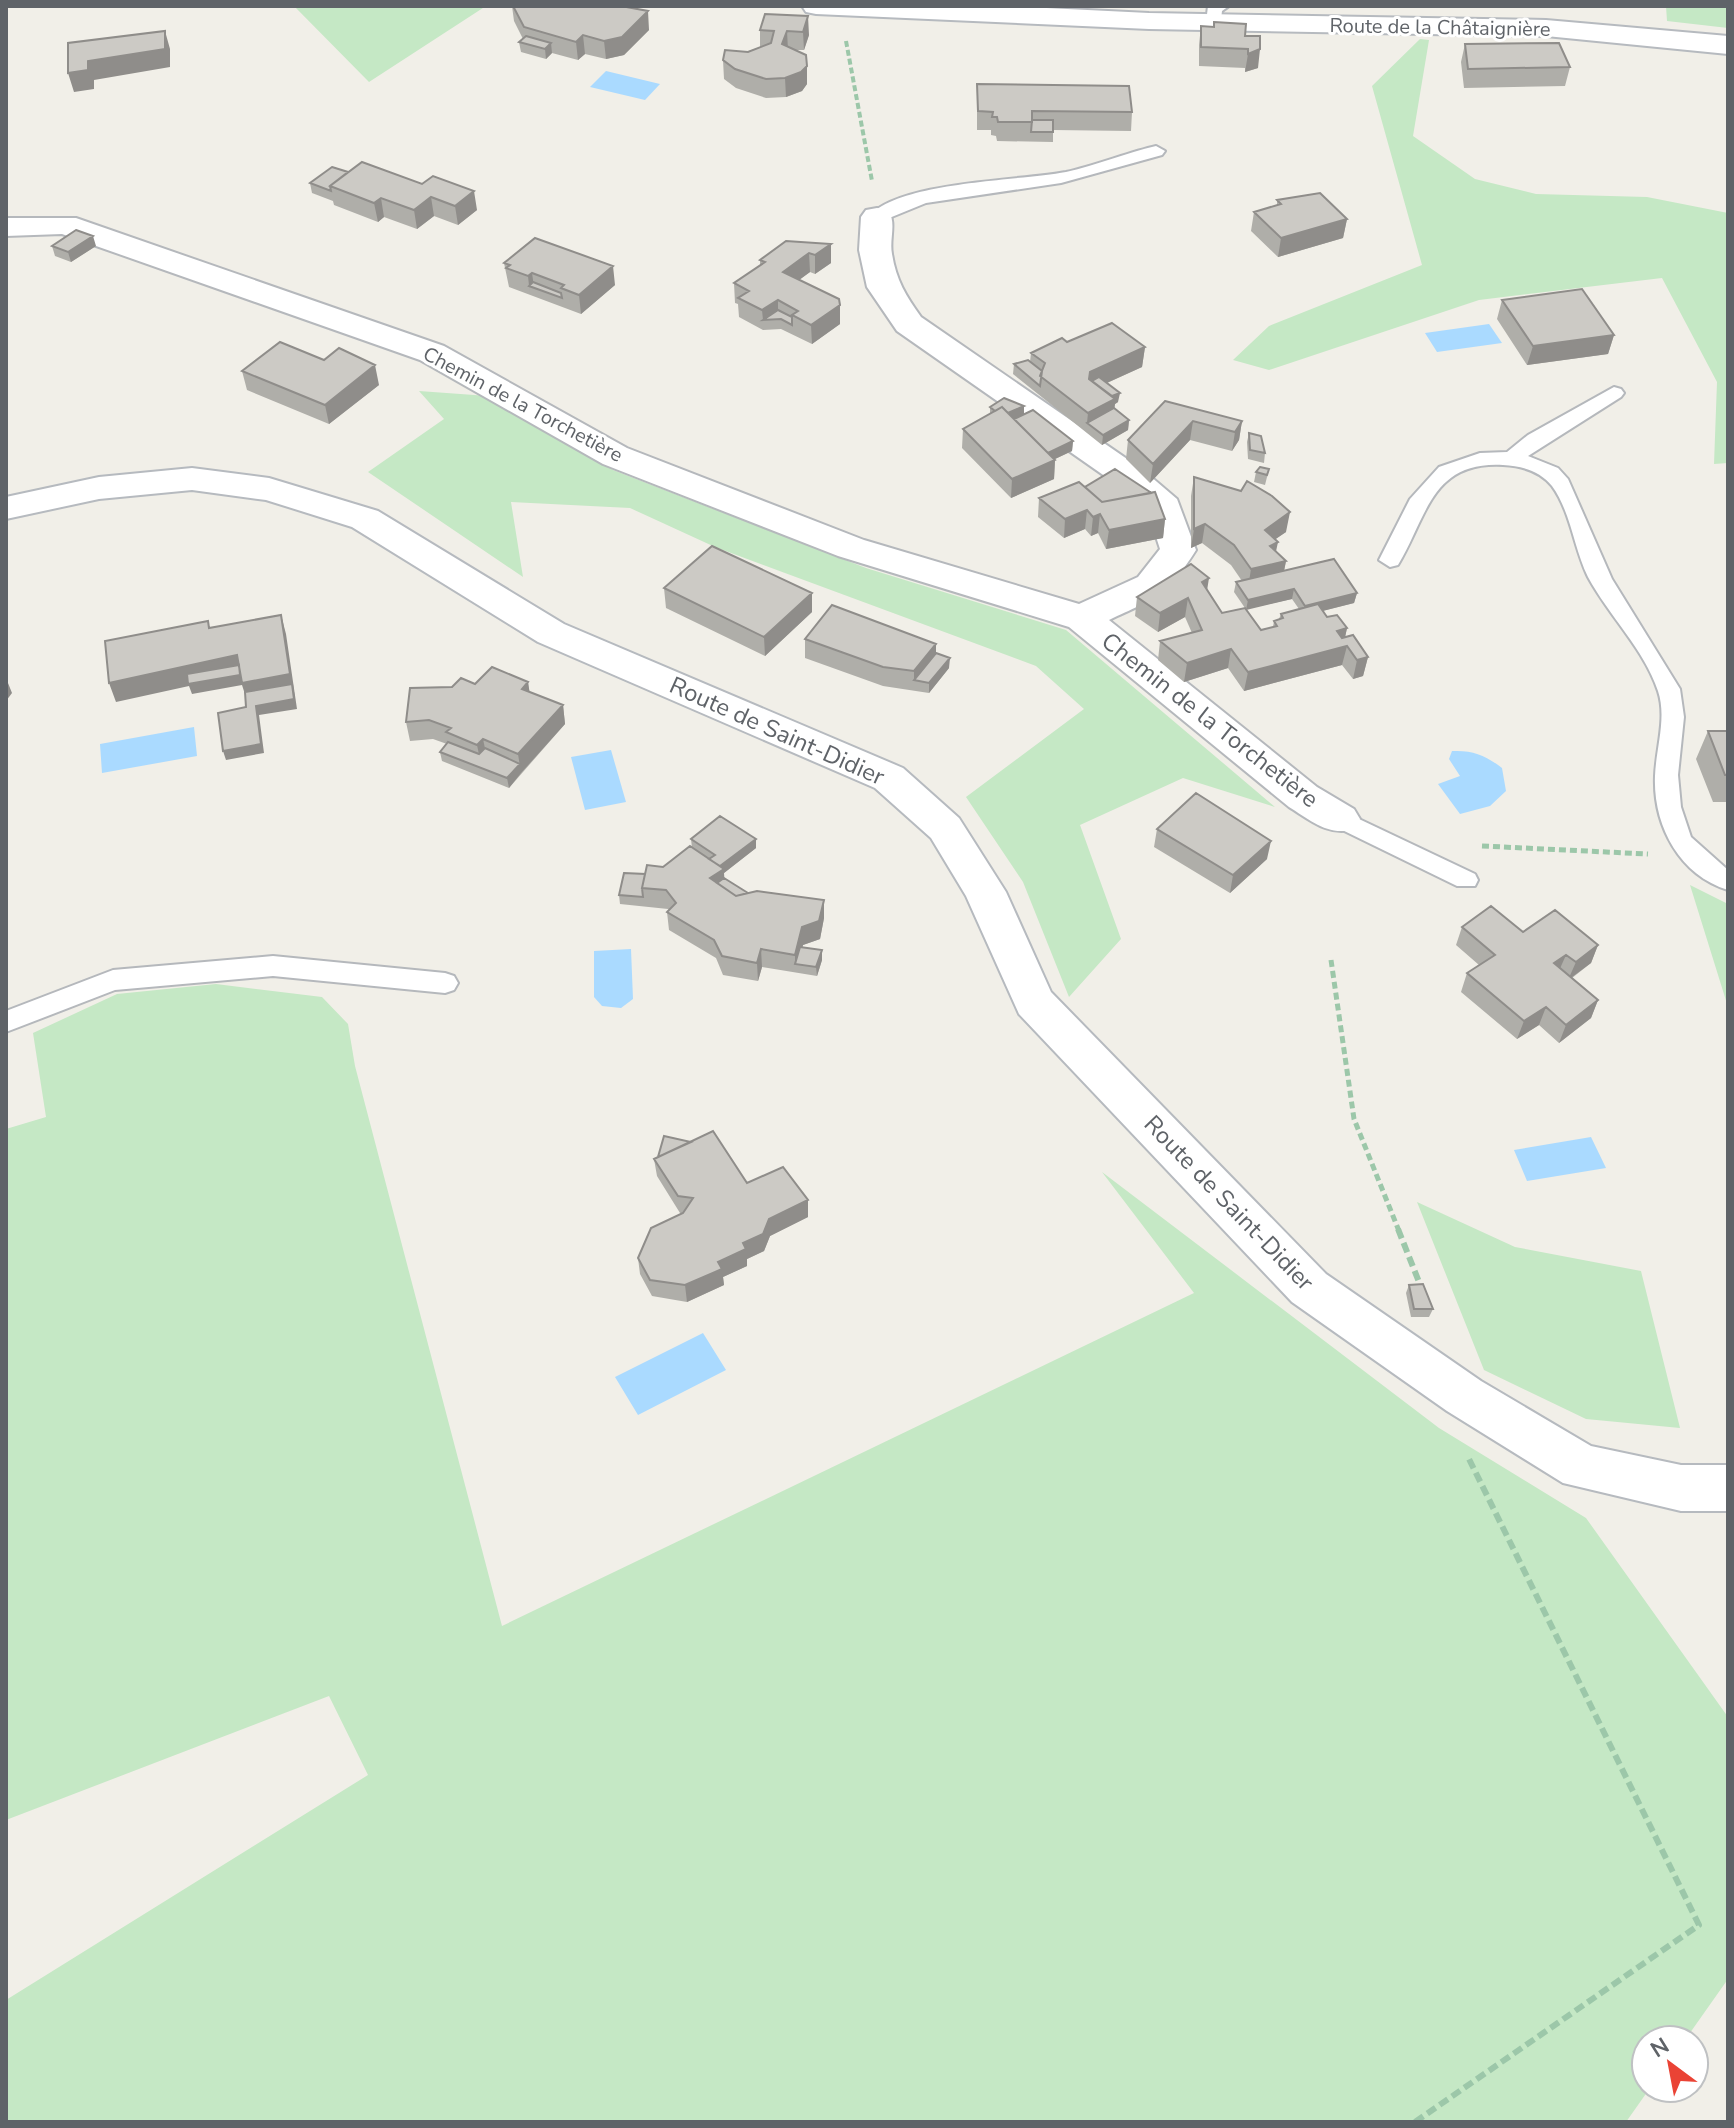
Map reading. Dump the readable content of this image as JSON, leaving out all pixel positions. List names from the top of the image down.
{
  "streets": {
    "street": ["Route de la Châtaignière", "Chemin de la Torchetière", "Route de Saint-Didier"]
  },
  "north": "top left"
}
